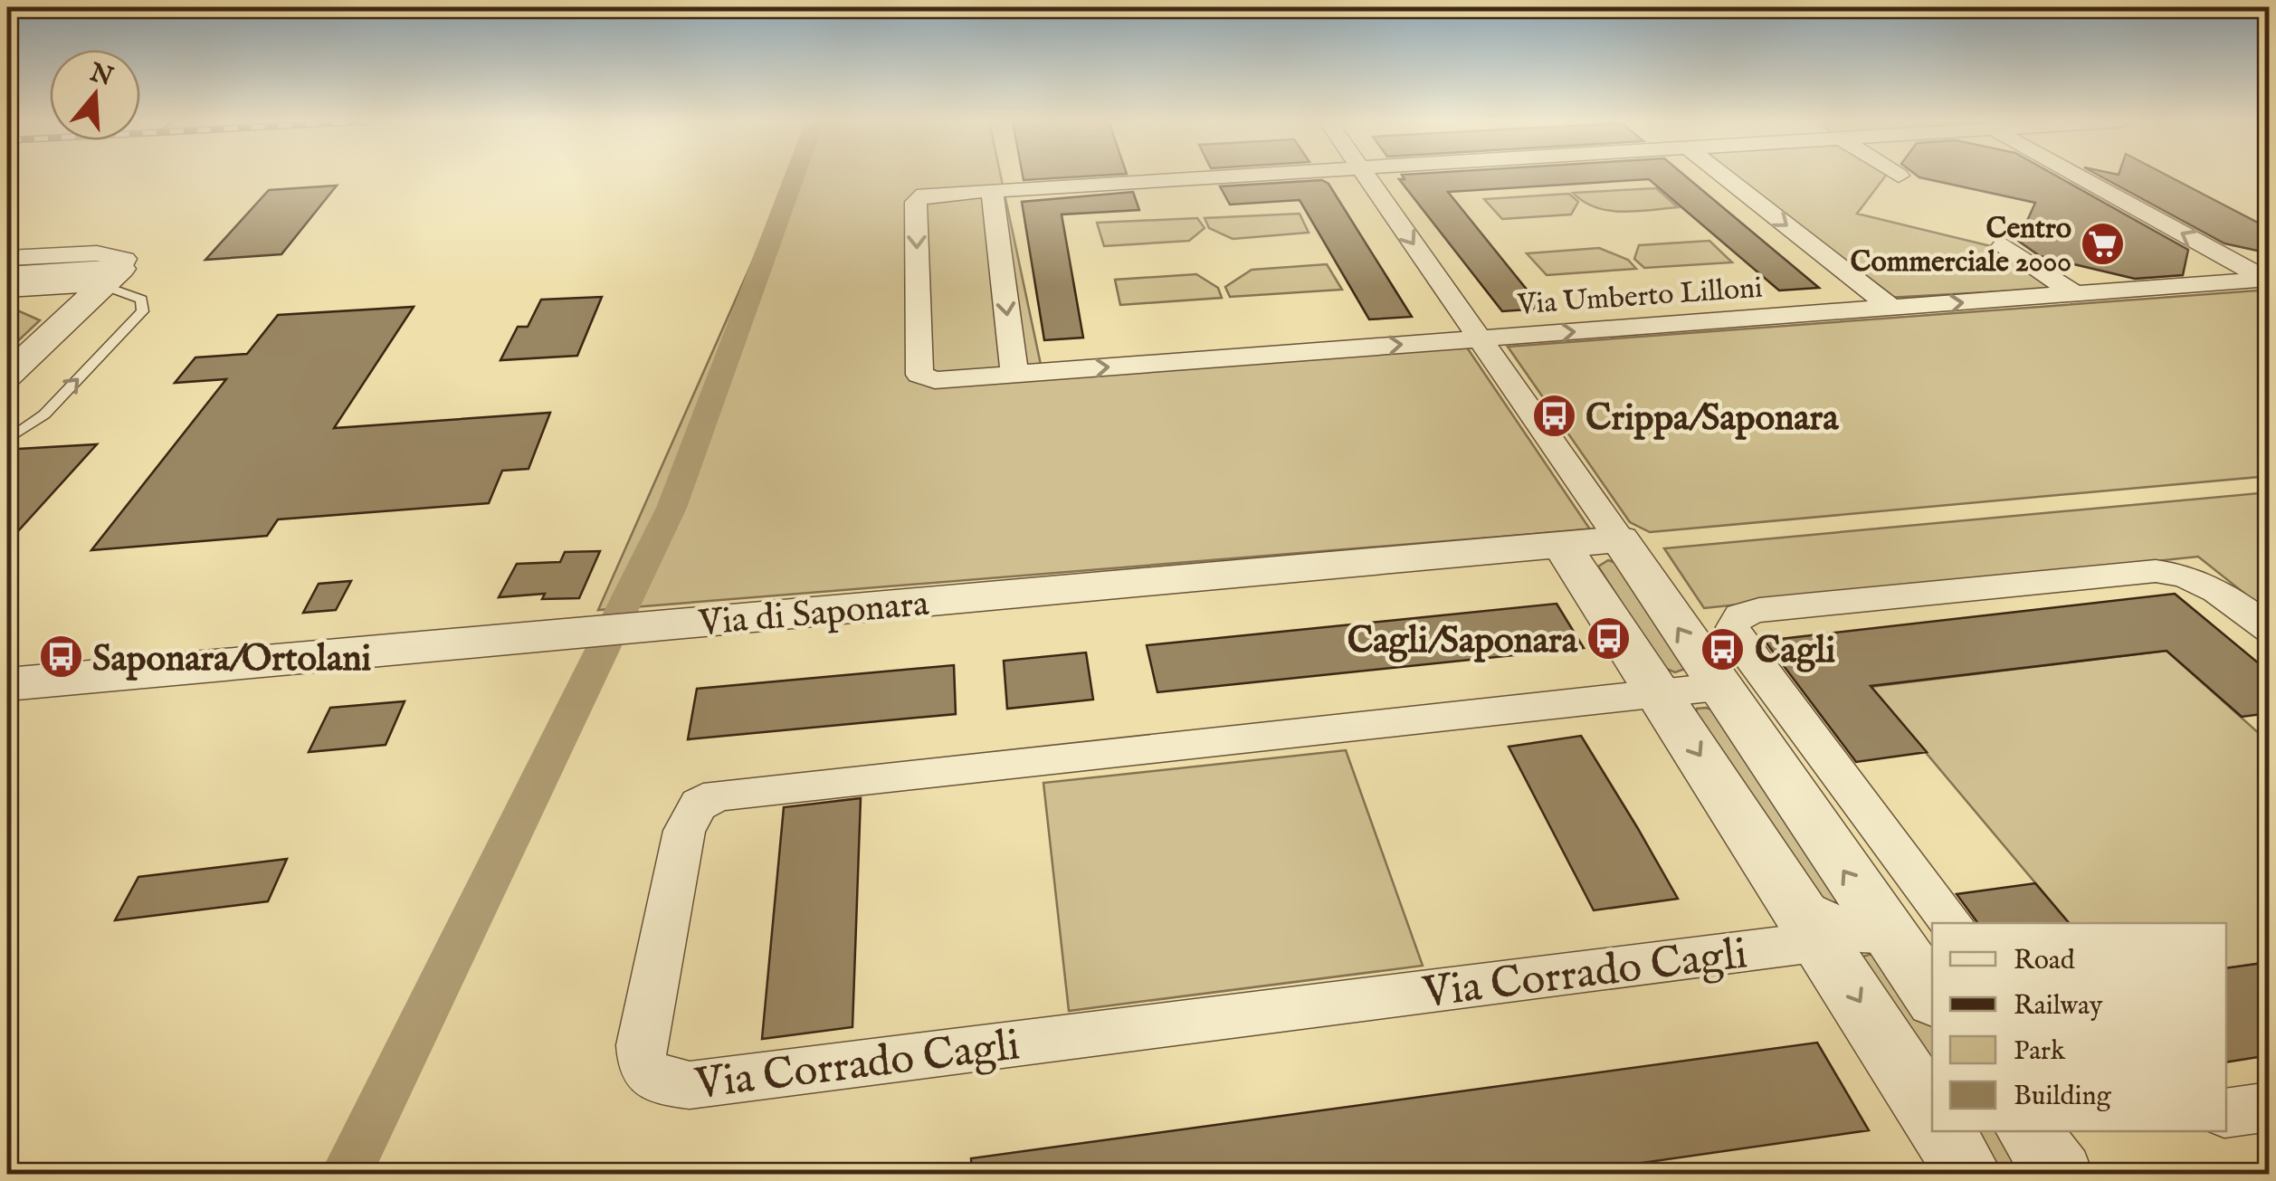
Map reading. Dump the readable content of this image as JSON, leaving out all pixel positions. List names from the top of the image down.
{
  "streets": {
    "street": ["Via Umberto Lilloni", "Via di Saponara", "Via Corrado Cagli"]
  },
  "places": {
    "supermarket": ["Centro Commerciale 2000"],
    "bus stop": [
      "Crippa/Saponara",
      "Cagli/Saponara",
      "Cagli",
      "Saponara/Ortolani"
    ]
  },
  "legend": [
    "Road",
    "Railway",
    "Park",
    "Building"
  ],
  "north": "top"
}
